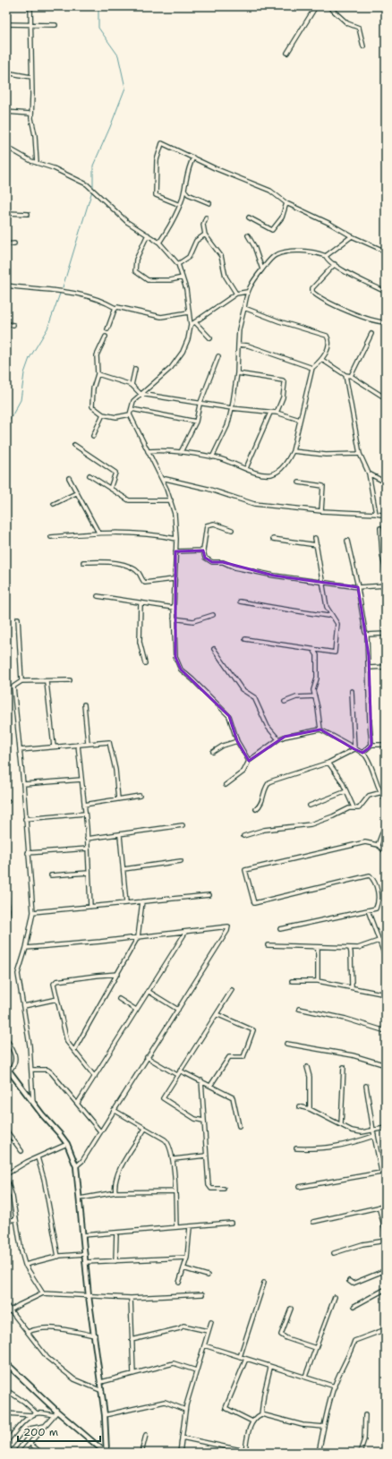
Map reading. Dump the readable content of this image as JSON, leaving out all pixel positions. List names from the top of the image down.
{
  "scale_bar": "200 m"
}
